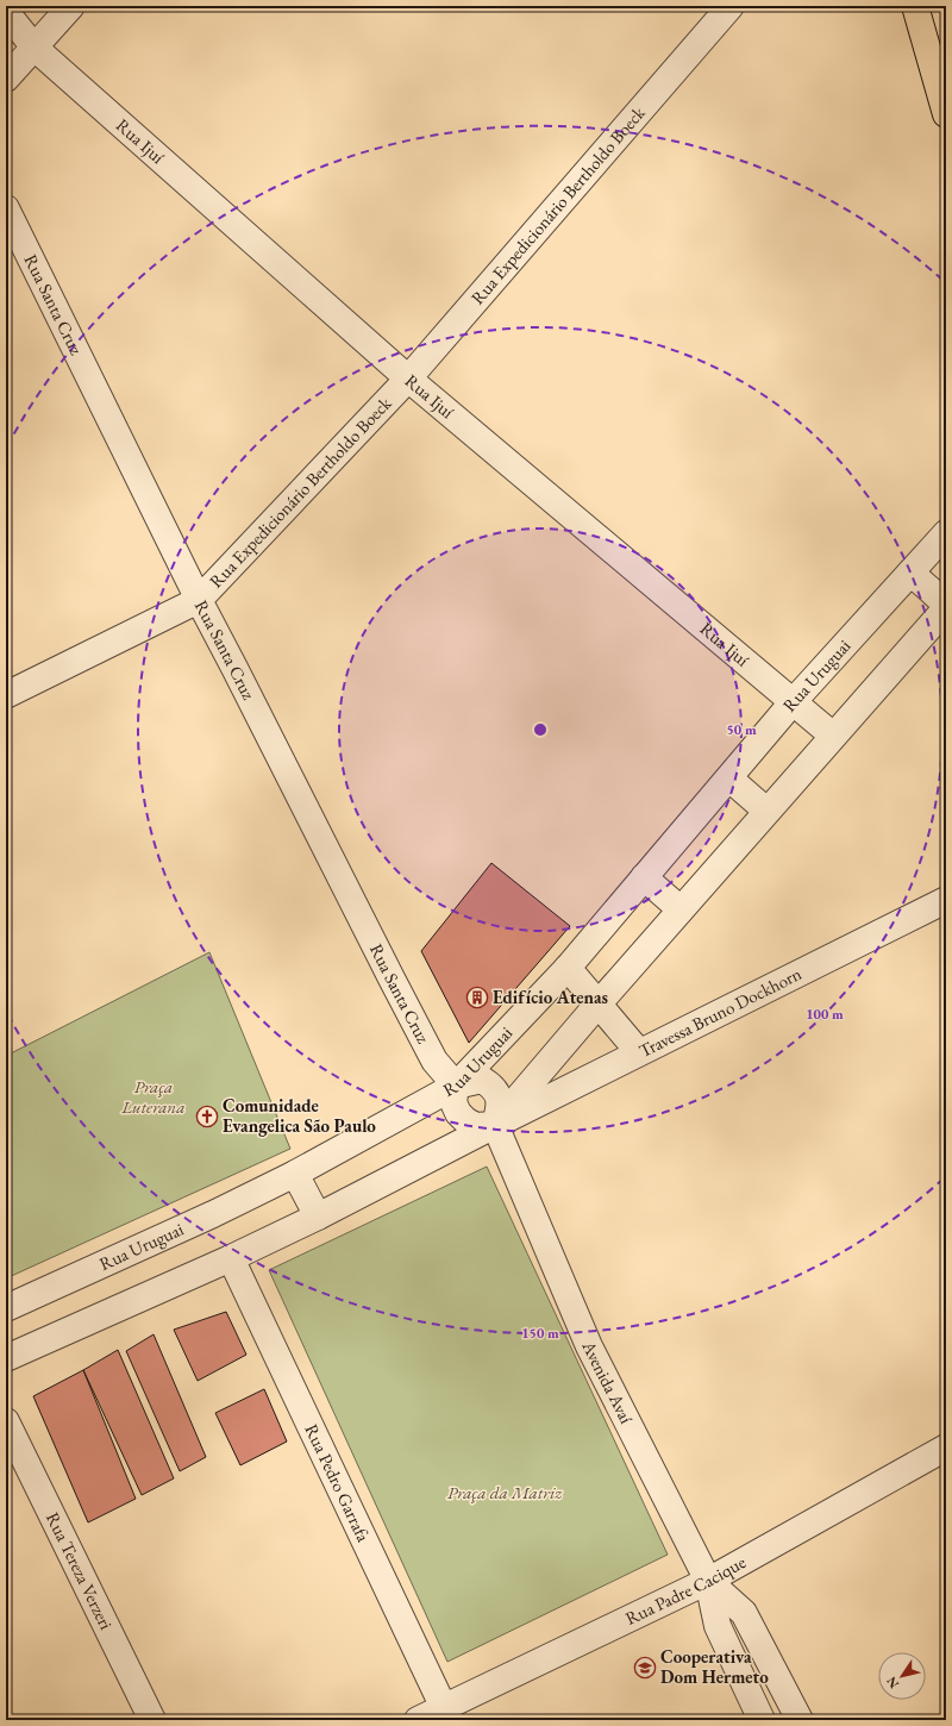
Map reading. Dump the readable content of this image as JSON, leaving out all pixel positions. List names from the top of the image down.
{
  "streets": {
    "street": [
      "Rua Ijuí",
      "Rua Expedicionário Bertholdo Boeck",
      "Rua Santa Cruz",
      "Rua Uruguai",
      "Travessa Bruno Dockhorn",
      "Avenida Avaí",
      "Rua Pedro Garrafa",
      "Rua Tereza Verzeri",
      "Rua Padre Cacique"
    ]
  },
  "crossings": [
    ["Rua Ijuí", "Rua Expedicionário Bertholdo Boeck"],
    ["Rua Ijuí", "Rua Uruguai"],
    ["Rua Expedicionário Bertholdo Boeck", "Rua Santa Cruz"],
    ["Rua Santa Cruz", "Rua Uruguai"],
    ["Rua Santa Cruz", "Travessa Bruno Dockhorn"],
    ["Rua Santa Cruz", "Avenida Avaí"],
    ["Rua Uruguai", "Travessa Bruno Dockhorn"],
    ["Rua Uruguai", "Avenida Avaí"],
    ["Travessa Bruno Dockhorn", "Avenida Avaí"],
    ["Avenida Avaí", "Rua Padre Cacique"],
    ["Rua Pedro Garrafa", "Rua Padre Cacique"]
  ],
  "parks": ["Praça Luterana", "Praça da Matriz"],
  "places": {
    "building": ["Edifício Atenas"],
    "church": ["Comunidade Evangelica São Paulo"],
    "school or university": ["Cooperativa Dom Hermeto"]
  },
  "north": "bottom left",
  "rings": ["50 m", "100 m", "150 m"]
}
